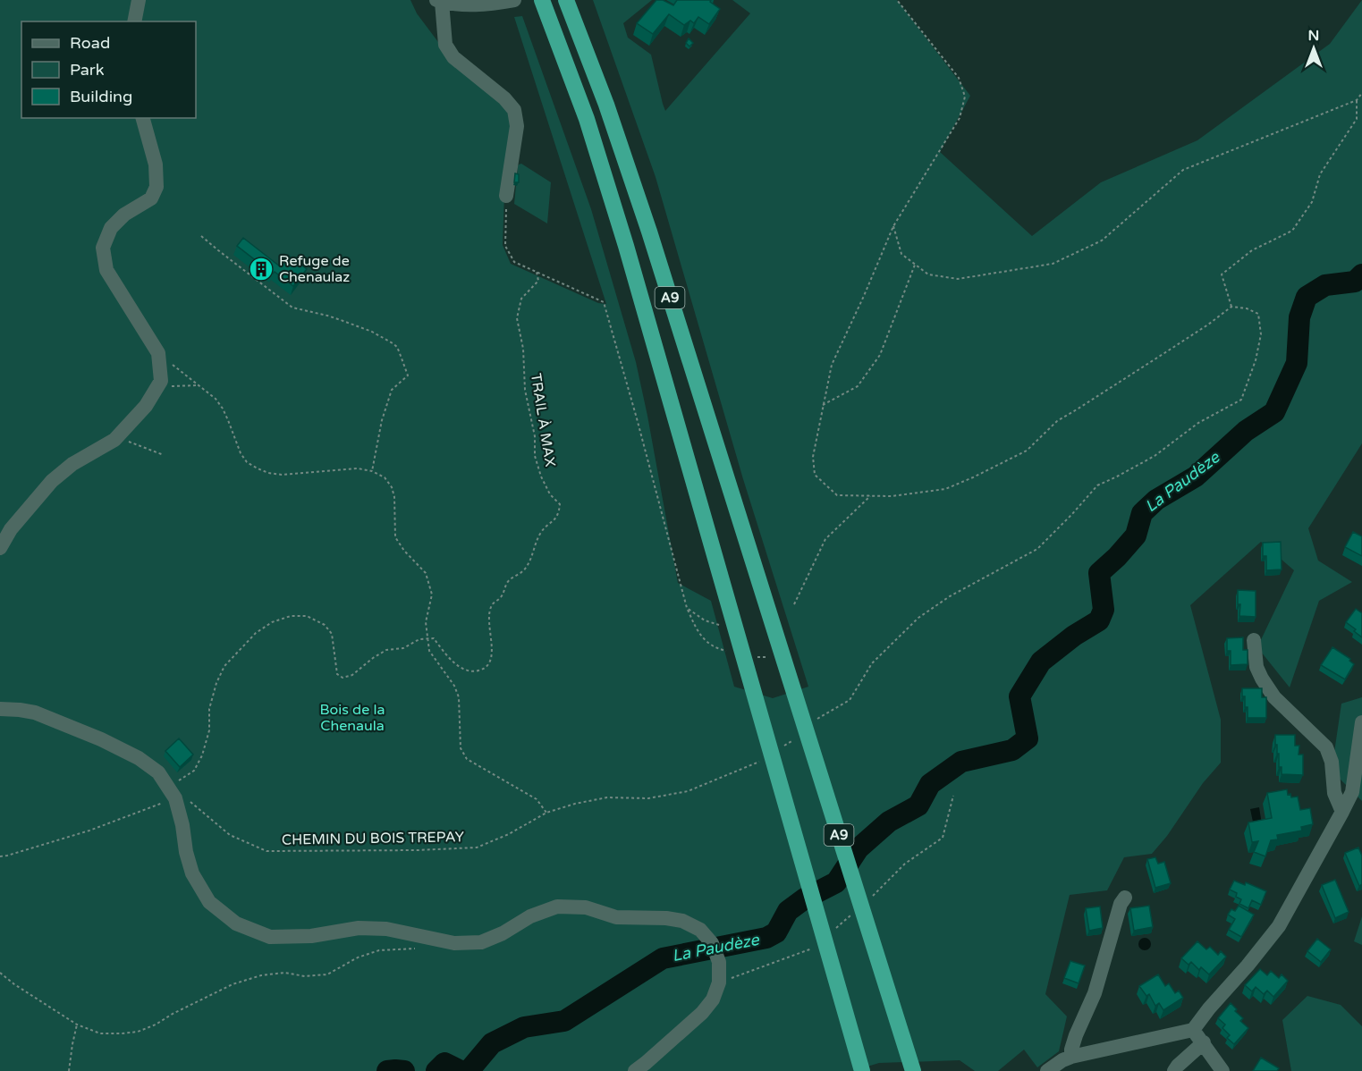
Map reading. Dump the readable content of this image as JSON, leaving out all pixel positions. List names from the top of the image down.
{
  "streets": {
    "highway": ["A9"],
    "path": ["TRAIL À MAX", "CHEMIN DU BOIS TREPAY"]
  },
  "water": ["La Paudèze"],
  "parks": ["Bois de la Chenaula"],
  "places": {
    "building": ["Refuge de Chenaulaz"]
  },
  "legend": ["Road", "Park", "Building"],
  "north": "top"
}
